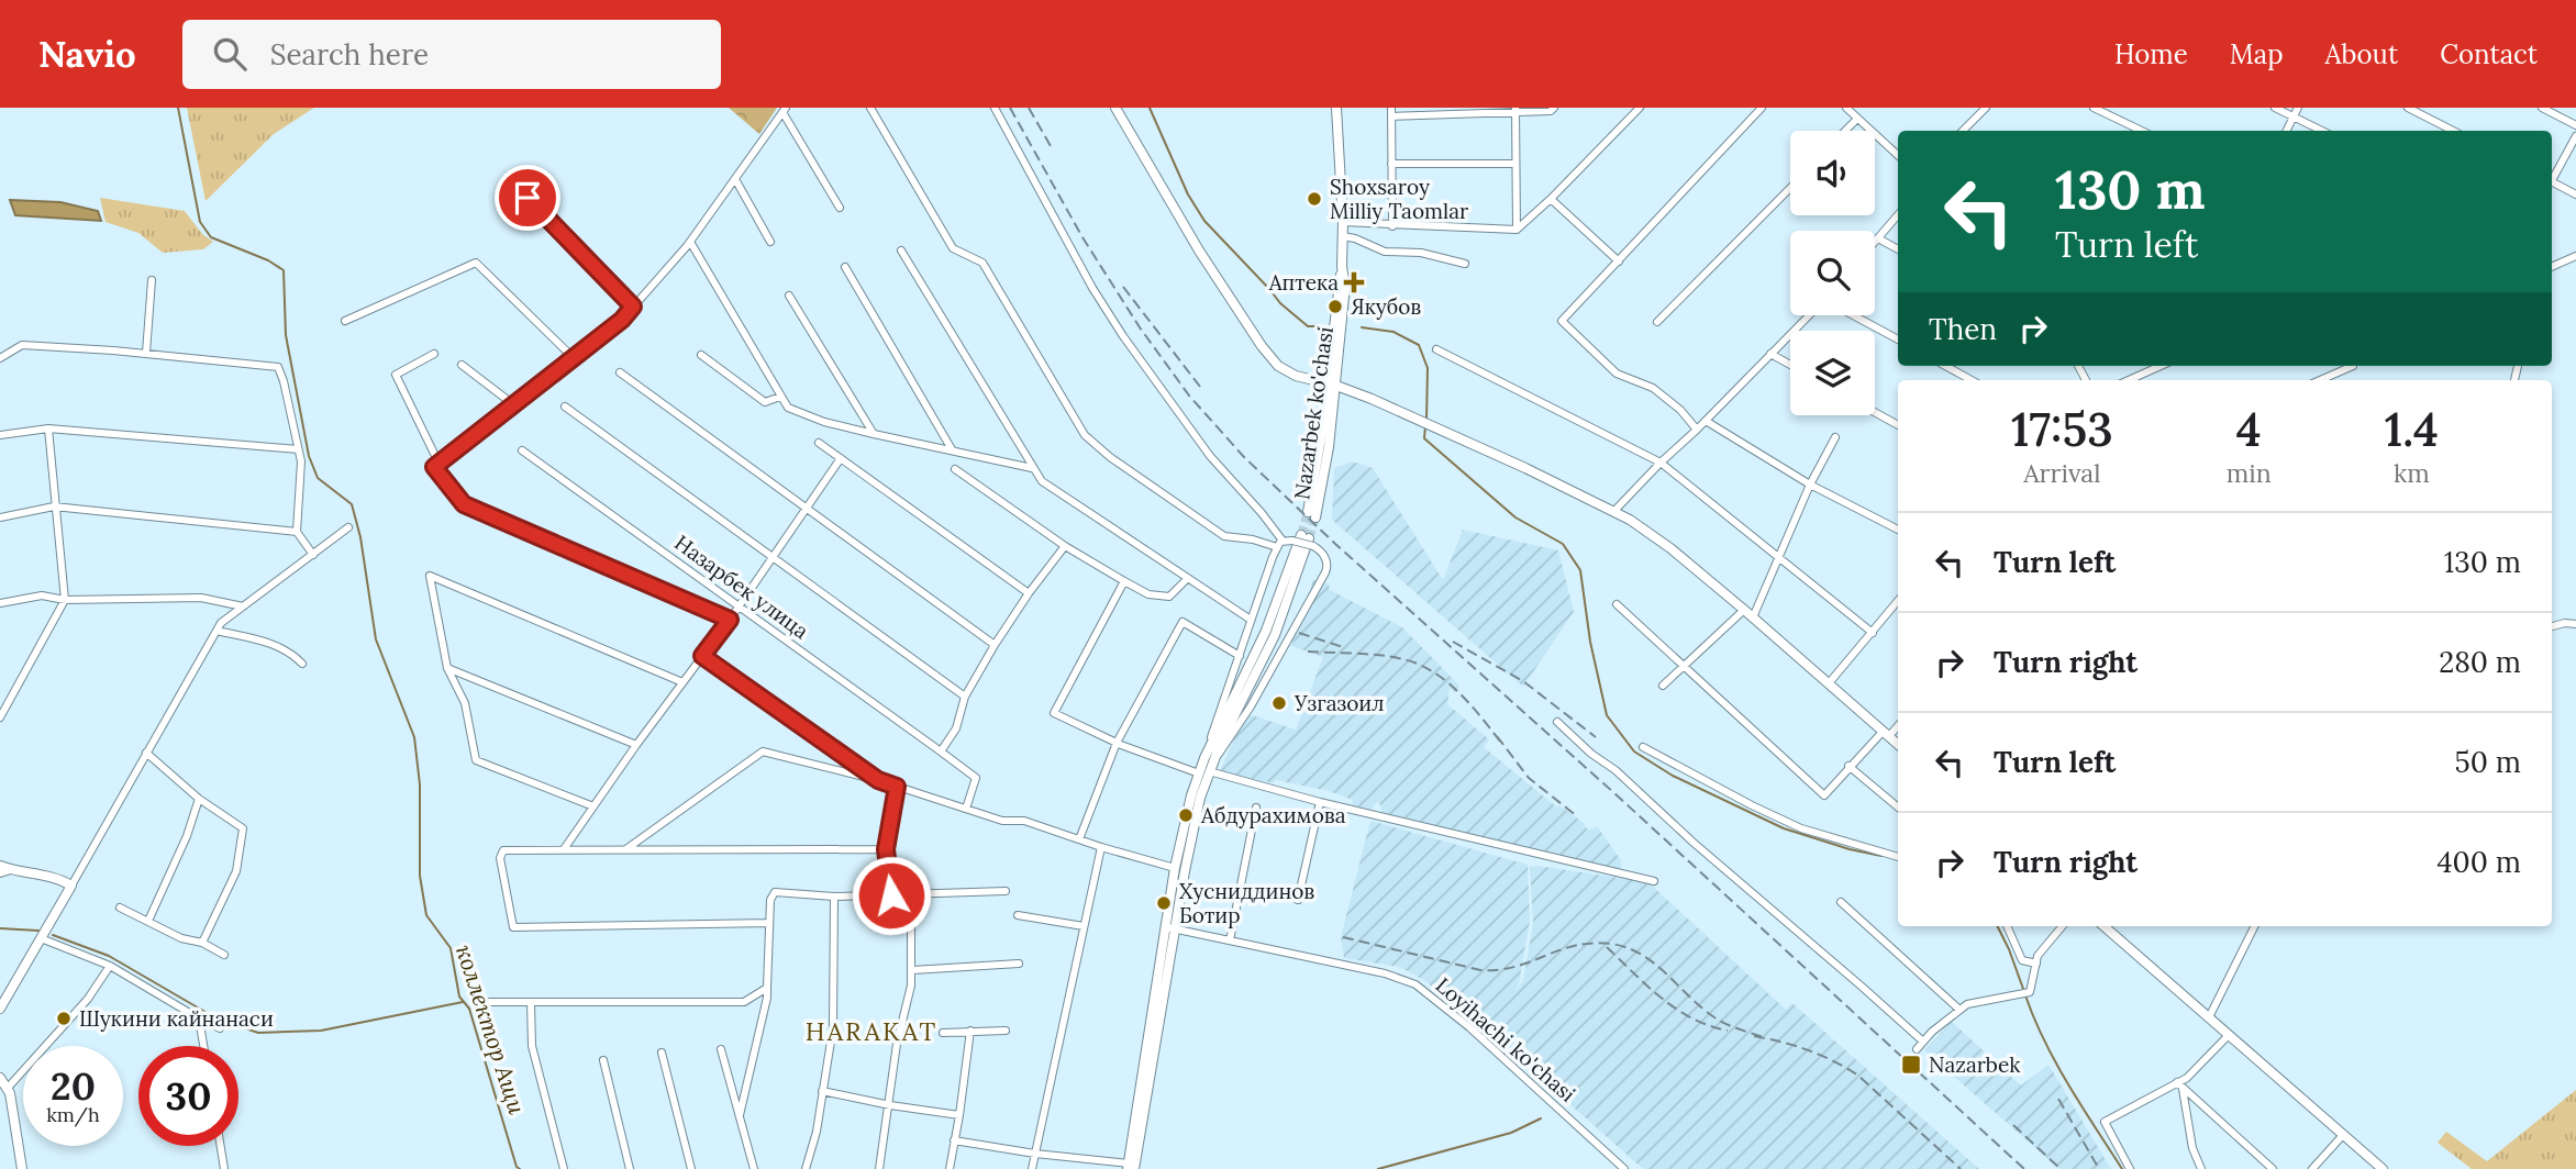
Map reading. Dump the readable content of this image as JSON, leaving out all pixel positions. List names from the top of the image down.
{
  "streets": {
    "main road": ["Nazarbek ko'chasi"],
    "street": ["Назарбек улица", "Loyihachi ko'chasi"]
  },
  "districts": ["HARAKAT"],
  "water": ["коллектор Ащи"],
  "places": {
    "other": [
      "Shoxsaroy Milliy Taomlar",
      "Якубов",
      "Узгазоил",
      "Абдурахимова",
      "Хусниддинов Ботир",
      "Шукини кайнанаси"
    ],
    "health": ["Аптека"],
    "transit": ["Nazarbek"]
  },
  "page": {
    "header": "Navio",
    "search": "Search here",
    "nav": [
      "Home",
      "Map",
      "About",
      "Contact"
    ],
    "turn": ["130 m", "Turn left"],
    "then": "Then",
    "eta": [
      "17:53",
      "Arrival",
      "4",
      "min",
      "1.4",
      "km"
    ],
    "list": [
      {
        "name": "Turn left",
        "value": "130 m"
      },
      {
        "name": "Turn right",
        "value": "280 m"
      },
      {
        "name": "Turn left",
        "value": "50 m"
      },
      {
        "name": "Turn right",
        "value": "400 m"
      }
    ],
    "speed": "20 km/h",
    "limit": "30"
  }
}
